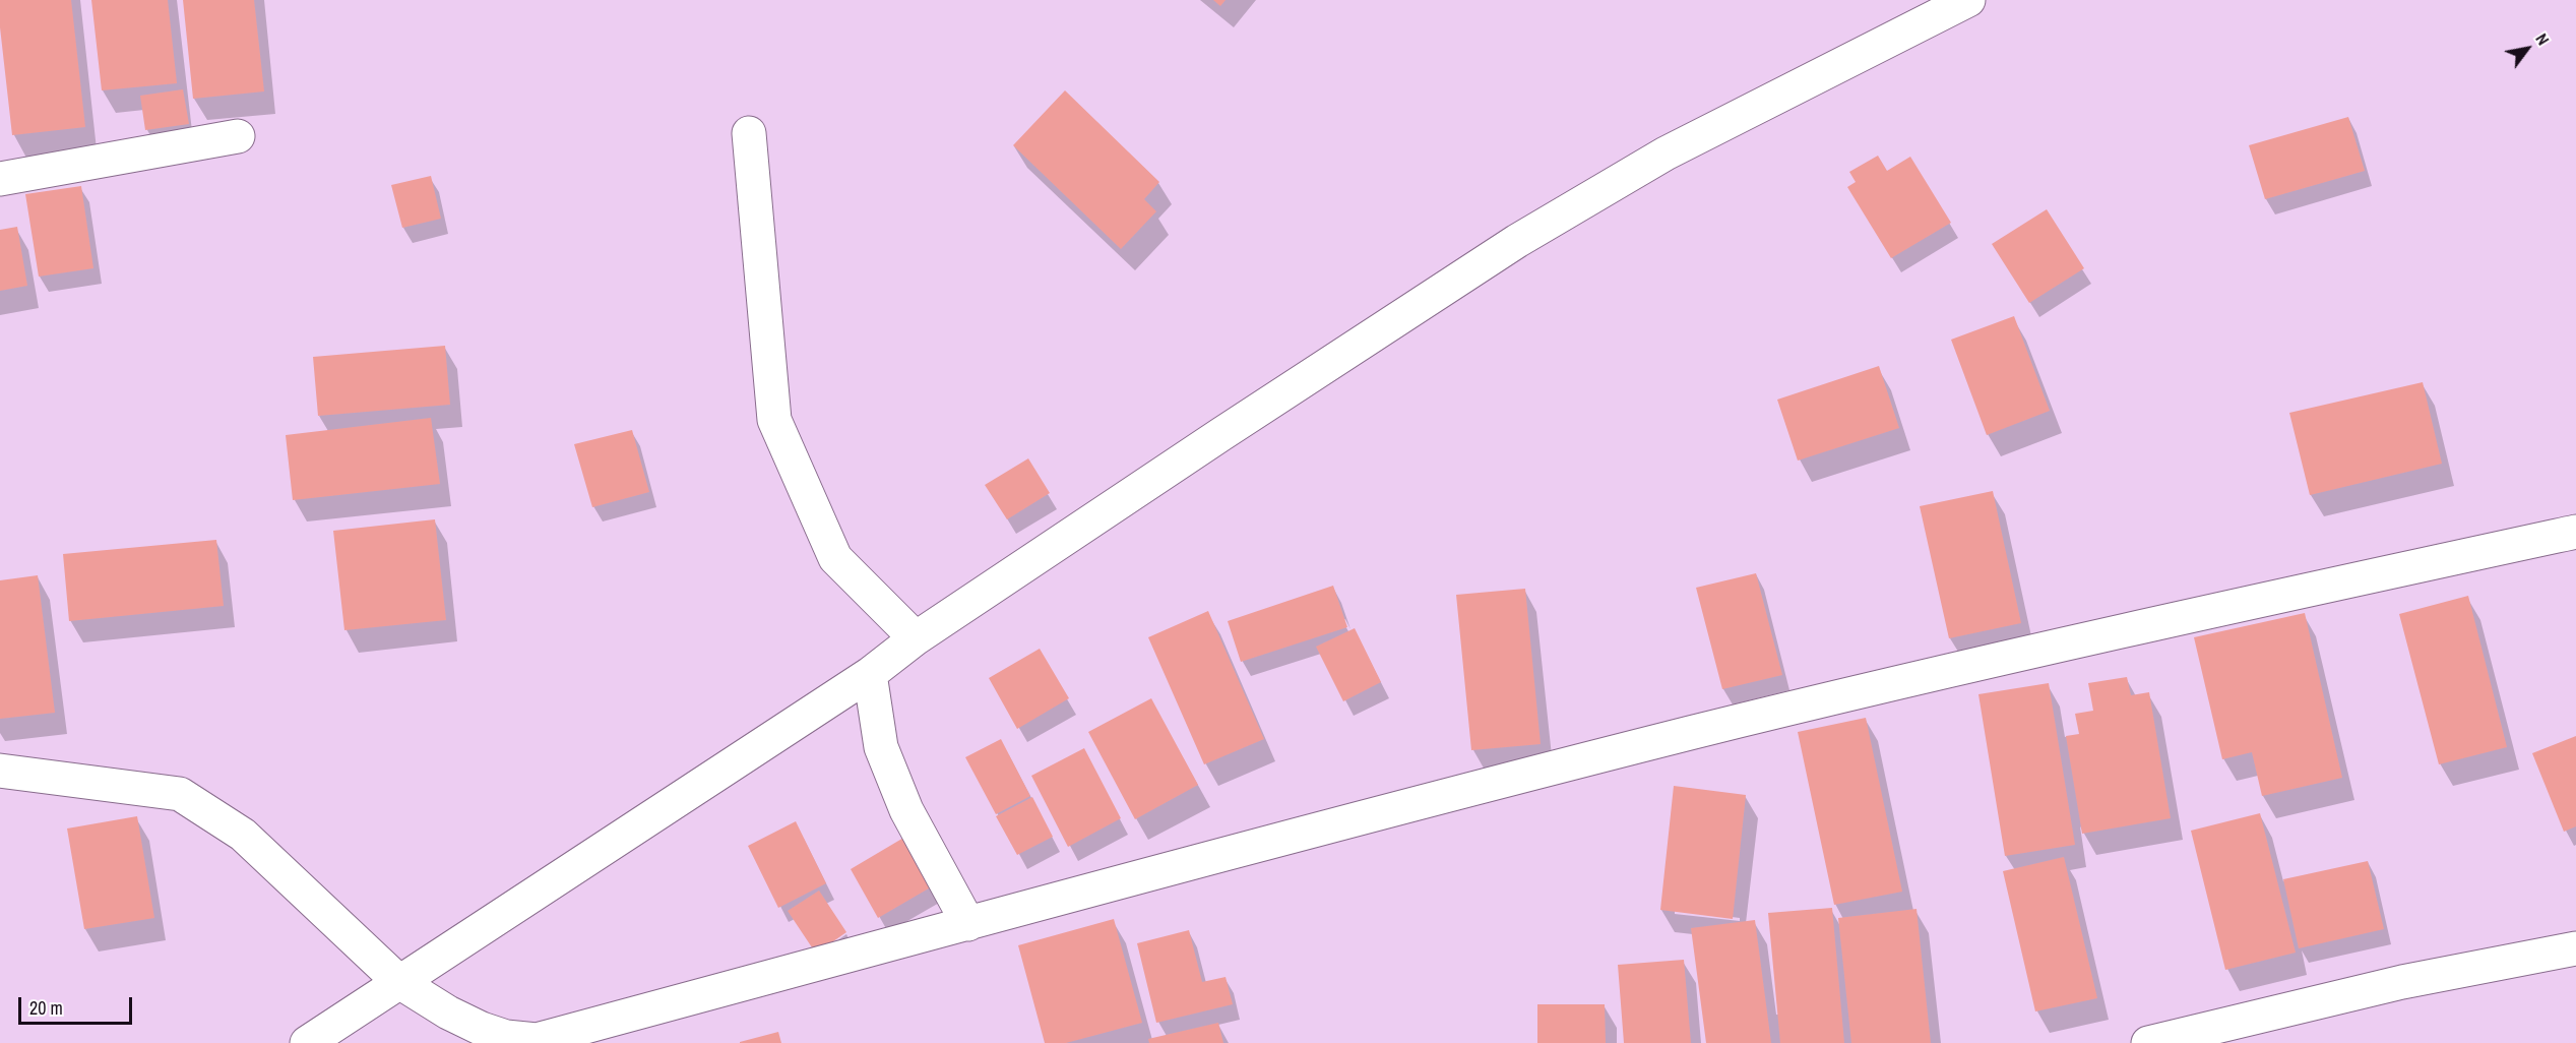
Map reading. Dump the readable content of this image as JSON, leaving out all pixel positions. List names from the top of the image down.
{
  "scale_bar": "20 m",
  "north": "top right"
}
